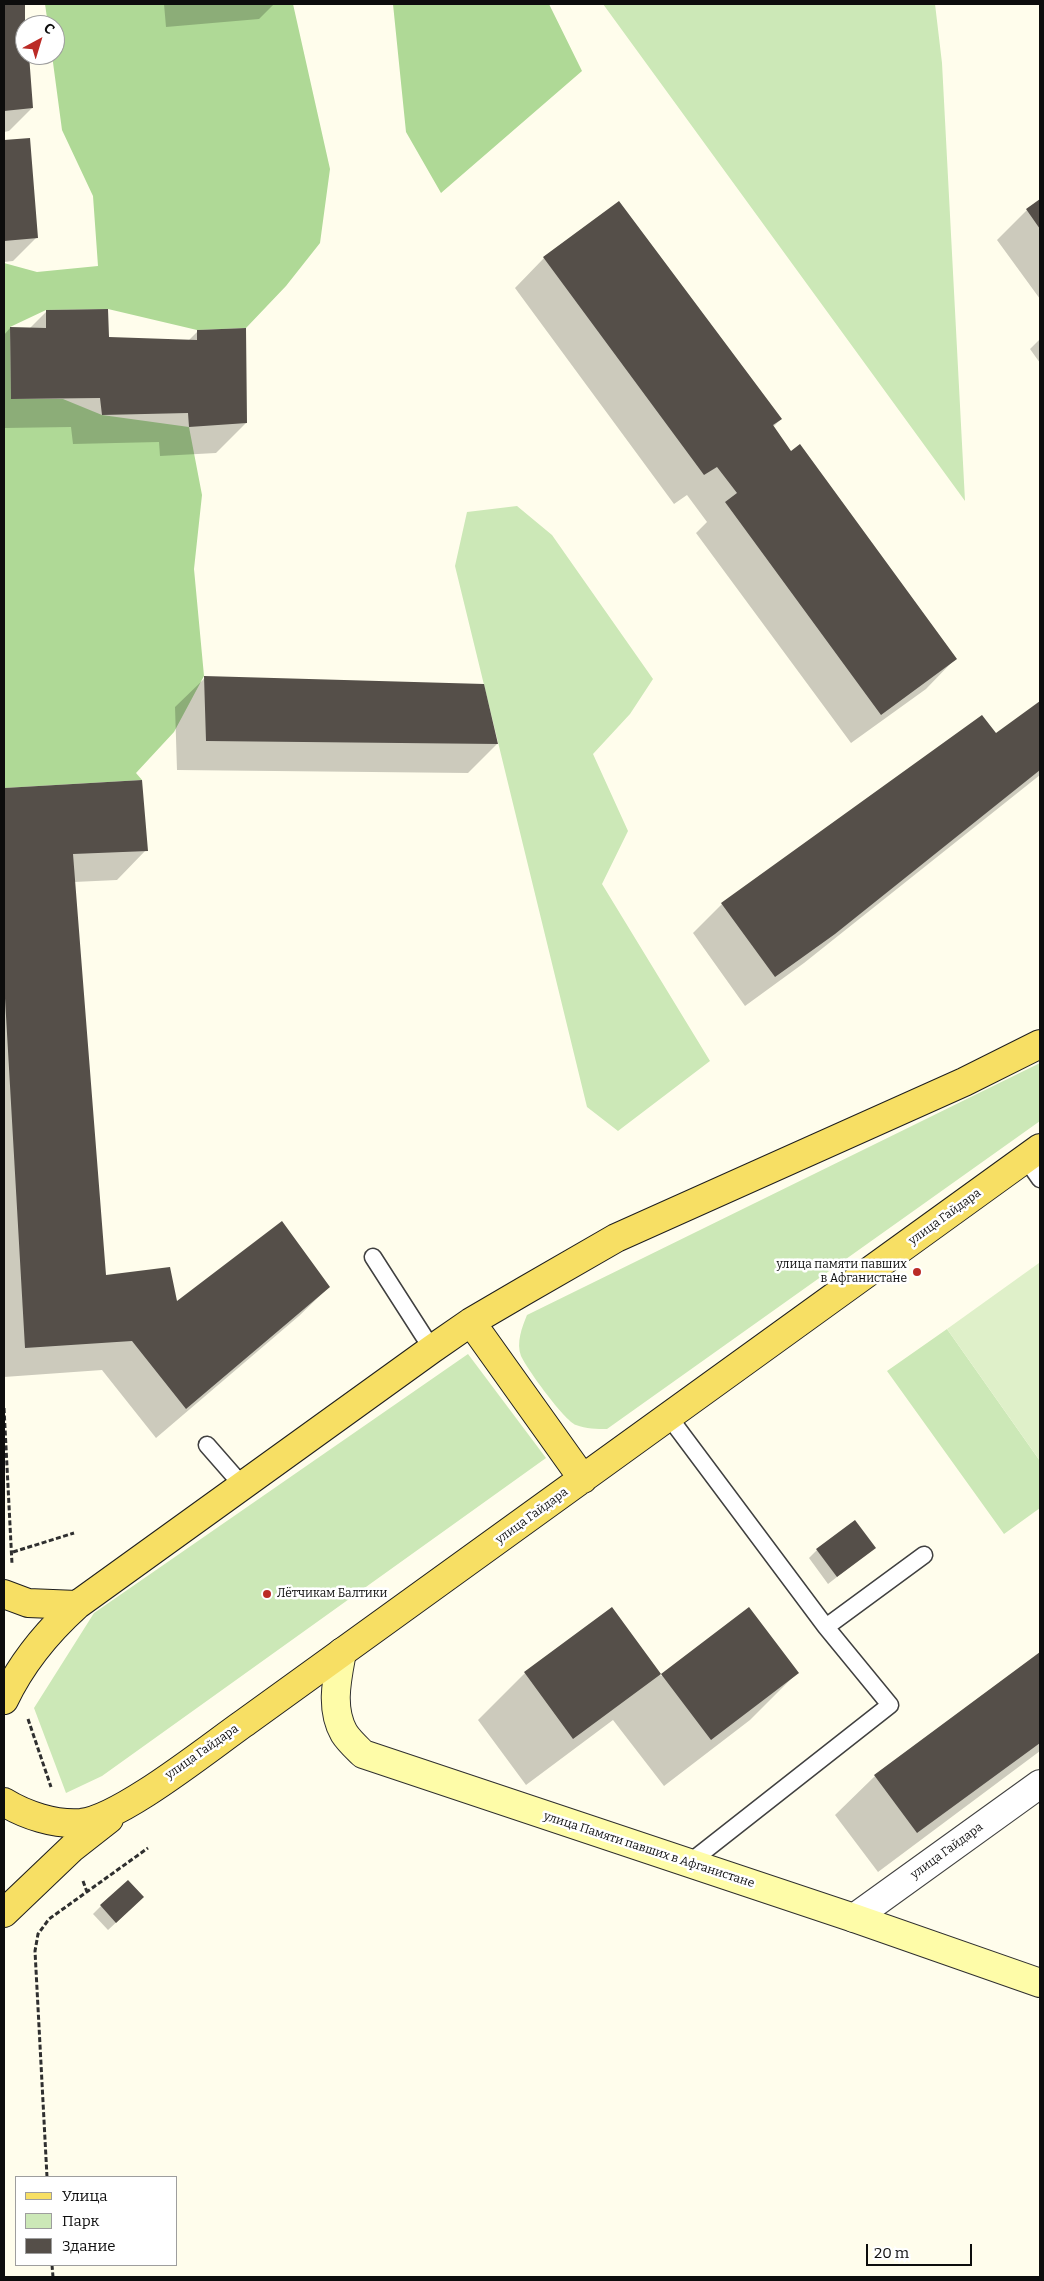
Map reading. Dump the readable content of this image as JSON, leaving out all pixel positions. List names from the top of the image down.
{
  "streets": {
    "main road": ["улица Гайдара"],
    "street": ["улица Памяти павших в Афганистане"]
  },
  "crossings": [
    ["улица Гайдара", "улица Памяти павших в Афганистане"]
  ],
  "places": ["улица памяти павших в Афганистане", "Лётчикам Балтики"],
  "legend": ["Улица", "Парк", "Здание"],
  "scale_bar": "20 m",
  "north": "top right"
}
